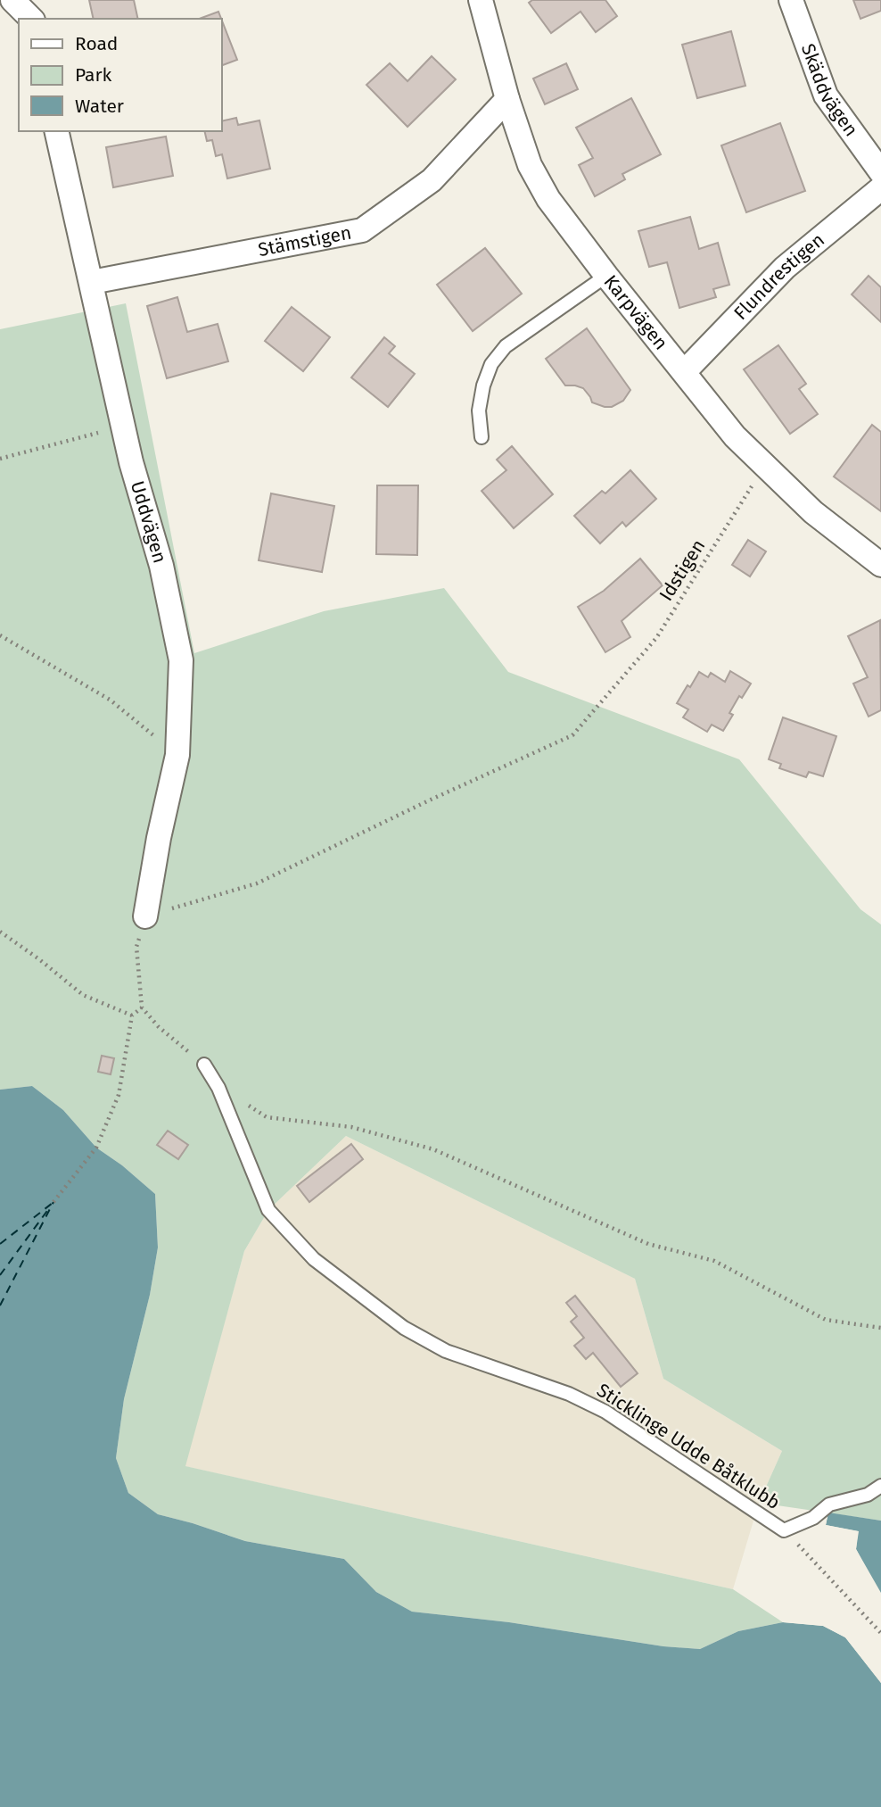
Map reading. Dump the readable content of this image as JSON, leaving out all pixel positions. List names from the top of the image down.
{
  "streets": {
    "street": [
      "Skäddvägen",
      "Stämstigen",
      "Flundrestigen",
      "Karpvägen",
      "Uddvägen"
    ],
    "lane": ["Sticklinge Udde Båtklubb"],
    "path": ["Idstigen"]
  },
  "crossings": [
    ["Stämstigen", "Karpvägen"],
    ["Stämstigen", "Uddvägen"],
    ["Flundrestigen", "Karpvägen"],
    ["Karpvägen", "Idstigen"],
    ["Uddvägen", "Idstigen"]
  ],
  "legend": ["Road", "Park", "Water"]
}
